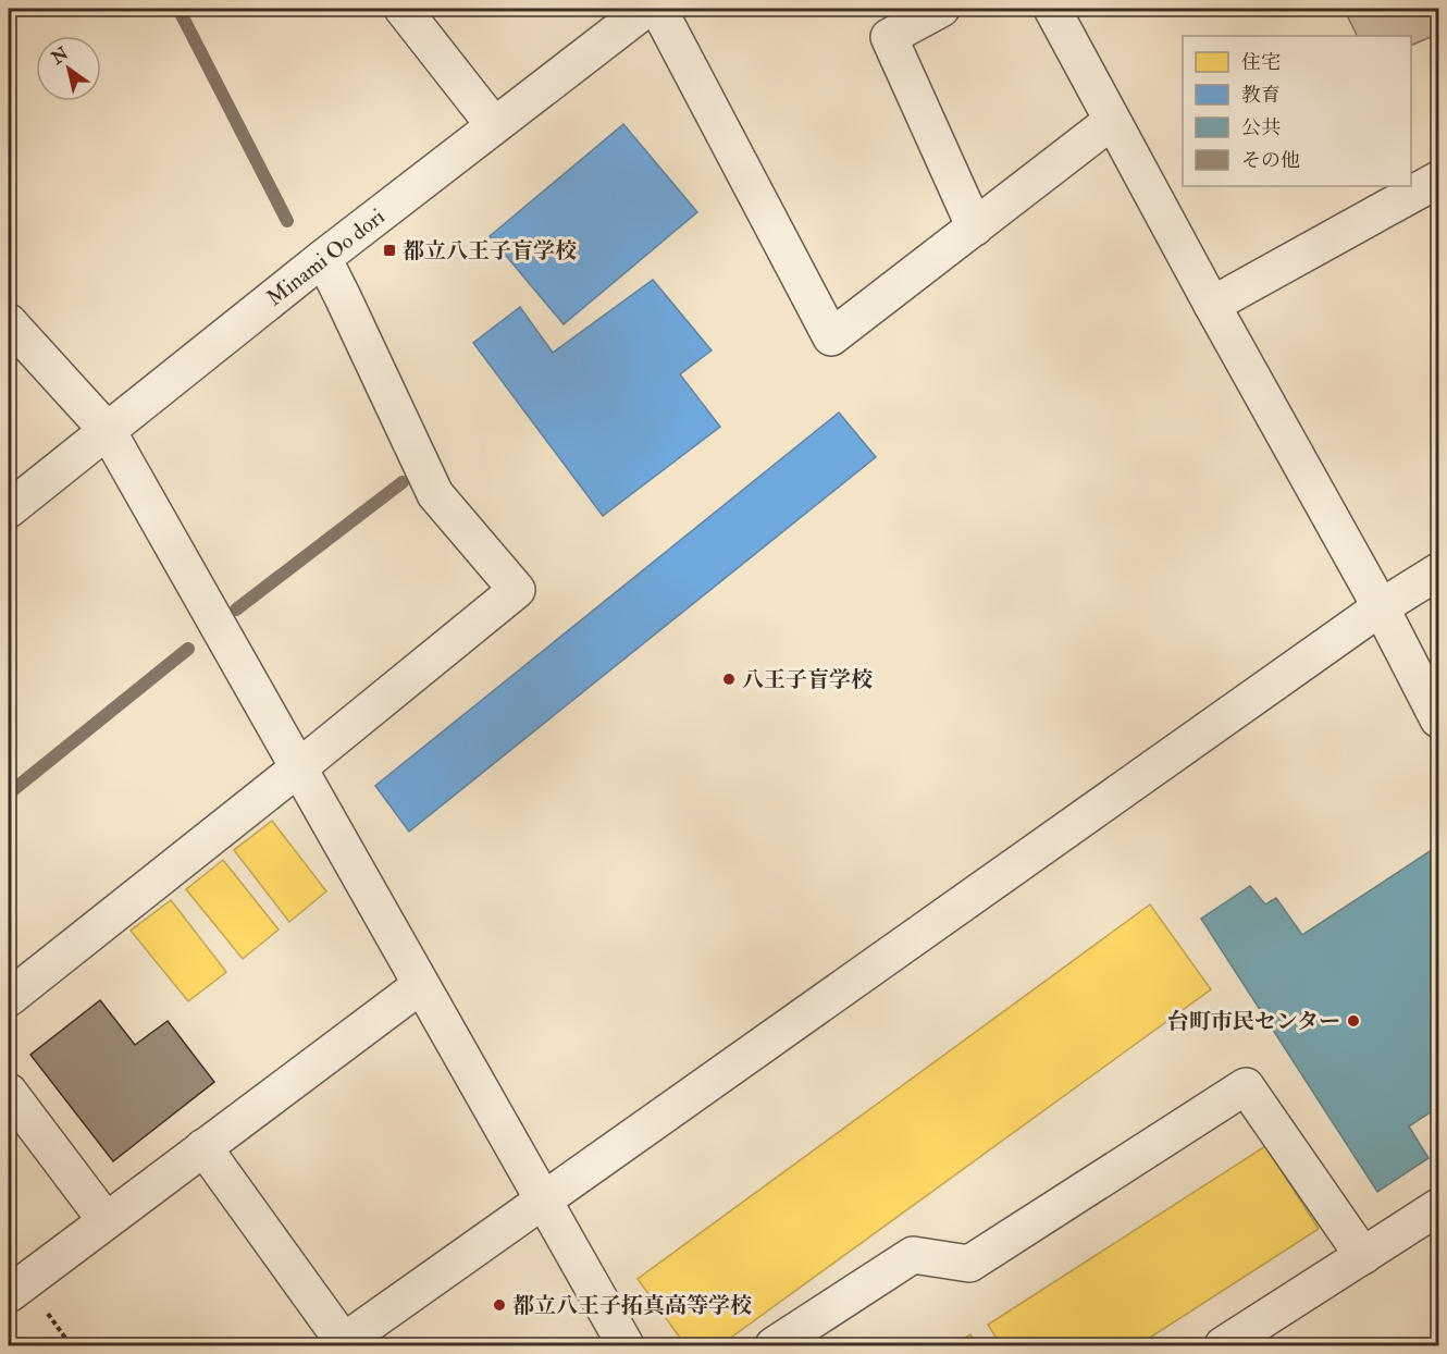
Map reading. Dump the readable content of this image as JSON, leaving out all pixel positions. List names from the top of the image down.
{
  "streets": {
    "street": ["Minami Oo dori"]
  },
  "places": {
    "transit": ["都立八王子盲学校"],
    "other": ["八王子盲学校", "台町市民センター", "都立八王子拓真高等学校"]
  },
  "legend": [
    "住宅",
    "教育",
    "公共",
    "その他"
  ],
  "north": "top left"
}
